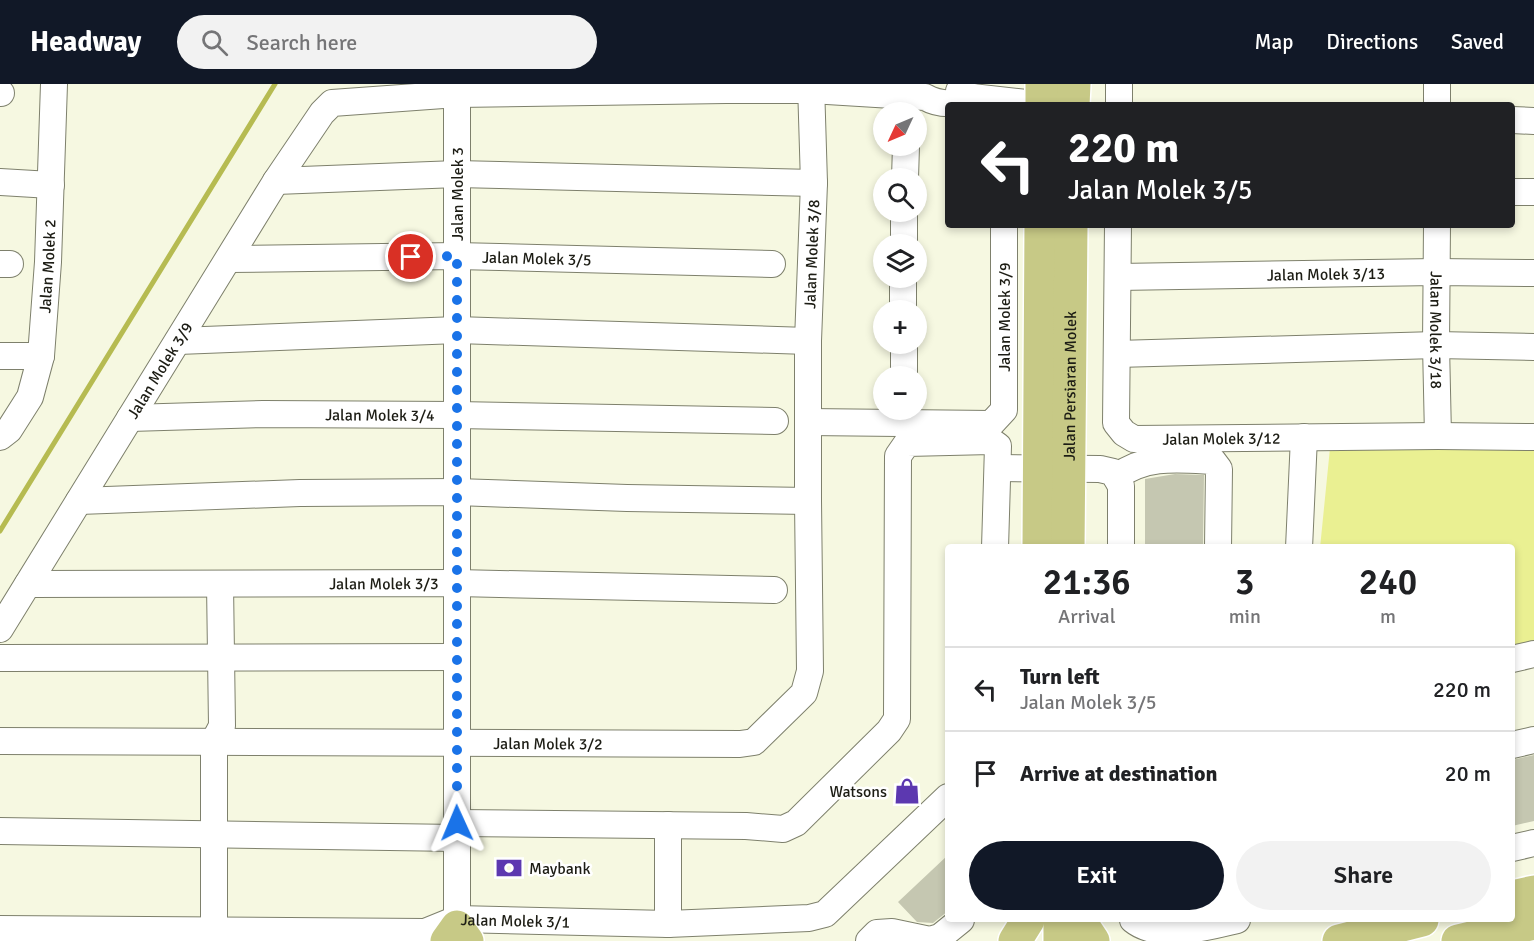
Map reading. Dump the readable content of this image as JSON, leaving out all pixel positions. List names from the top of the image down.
{
  "streets": {
    "main road": ["Jalan Persiaran Molek"],
    "street": [
      "Jalan Molek 3",
      "Jalan Molek 3/8",
      "Jalan Molek 3/5",
      "Jalan Molek 2",
      "Jalan Molek 3/13",
      "Jalan Molek 3/9",
      "Jalan Molek 3/18",
      "Jalan Molek 3/4",
      "Jalan Molek 3/12",
      "Jalan Molek 3/3",
      "Jalan Molek 3/2",
      "Jalan Molek 3/1"
    ]
  },
  "crossings": [
    ["Jalan Molek 3", "Jalan Molek 3/5"],
    ["Jalan Molek 3", "Jalan Molek 3/9"],
    ["Jalan Molek 3", "Jalan Molek 3/4"],
    ["Jalan Molek 3", "Jalan Molek 3/3"],
    ["Jalan Molek 3", "Jalan Molek 3/2"],
    ["Jalan Molek 3", "Jalan Molek 3/1"],
    ["Jalan Molek 3/8", "Jalan Molek 3/2"],
    ["Jalan Molek 3/5", "Jalan Molek 3/9"],
    ["Jalan Molek 3/13", "Jalan Molek 3/18"],
    ["Jalan Molek 3/13", "Jalan Molek 3/12"],
    ["Jalan Molek 3/9", "Jalan Molek 3/4"],
    ["Jalan Molek 3/9", "Jalan Molek 3/3"],
    ["Jalan Molek 3/18", "Jalan Molek 3/12"]
  ],
  "places": {
    "shop": ["Watsons"],
    "bank": ["Maybank"]
  },
  "north": "bottom left",
  "page": {
    "header": "Headway",
    "search": "Search here",
    "nav": ["Map", "Directions", "Saved"],
    "map_buttons": ["+", "−"],
    "turn": ["220 m", "Jalan Molek 3/5"],
    "eta": [
      "21:36",
      "Arrival",
      "3",
      "min",
      "240",
      "m"
    ],
    "list": [
      {
        "name": "Turn left",
        "note": "Jalan Molek 3/5",
        "value": "220 m"
      },
      {
        "name": "Arrive at destination",
        "value": "20 m"
      }
    ],
    "buttons": ["Exit", "Share"]
  }
}
